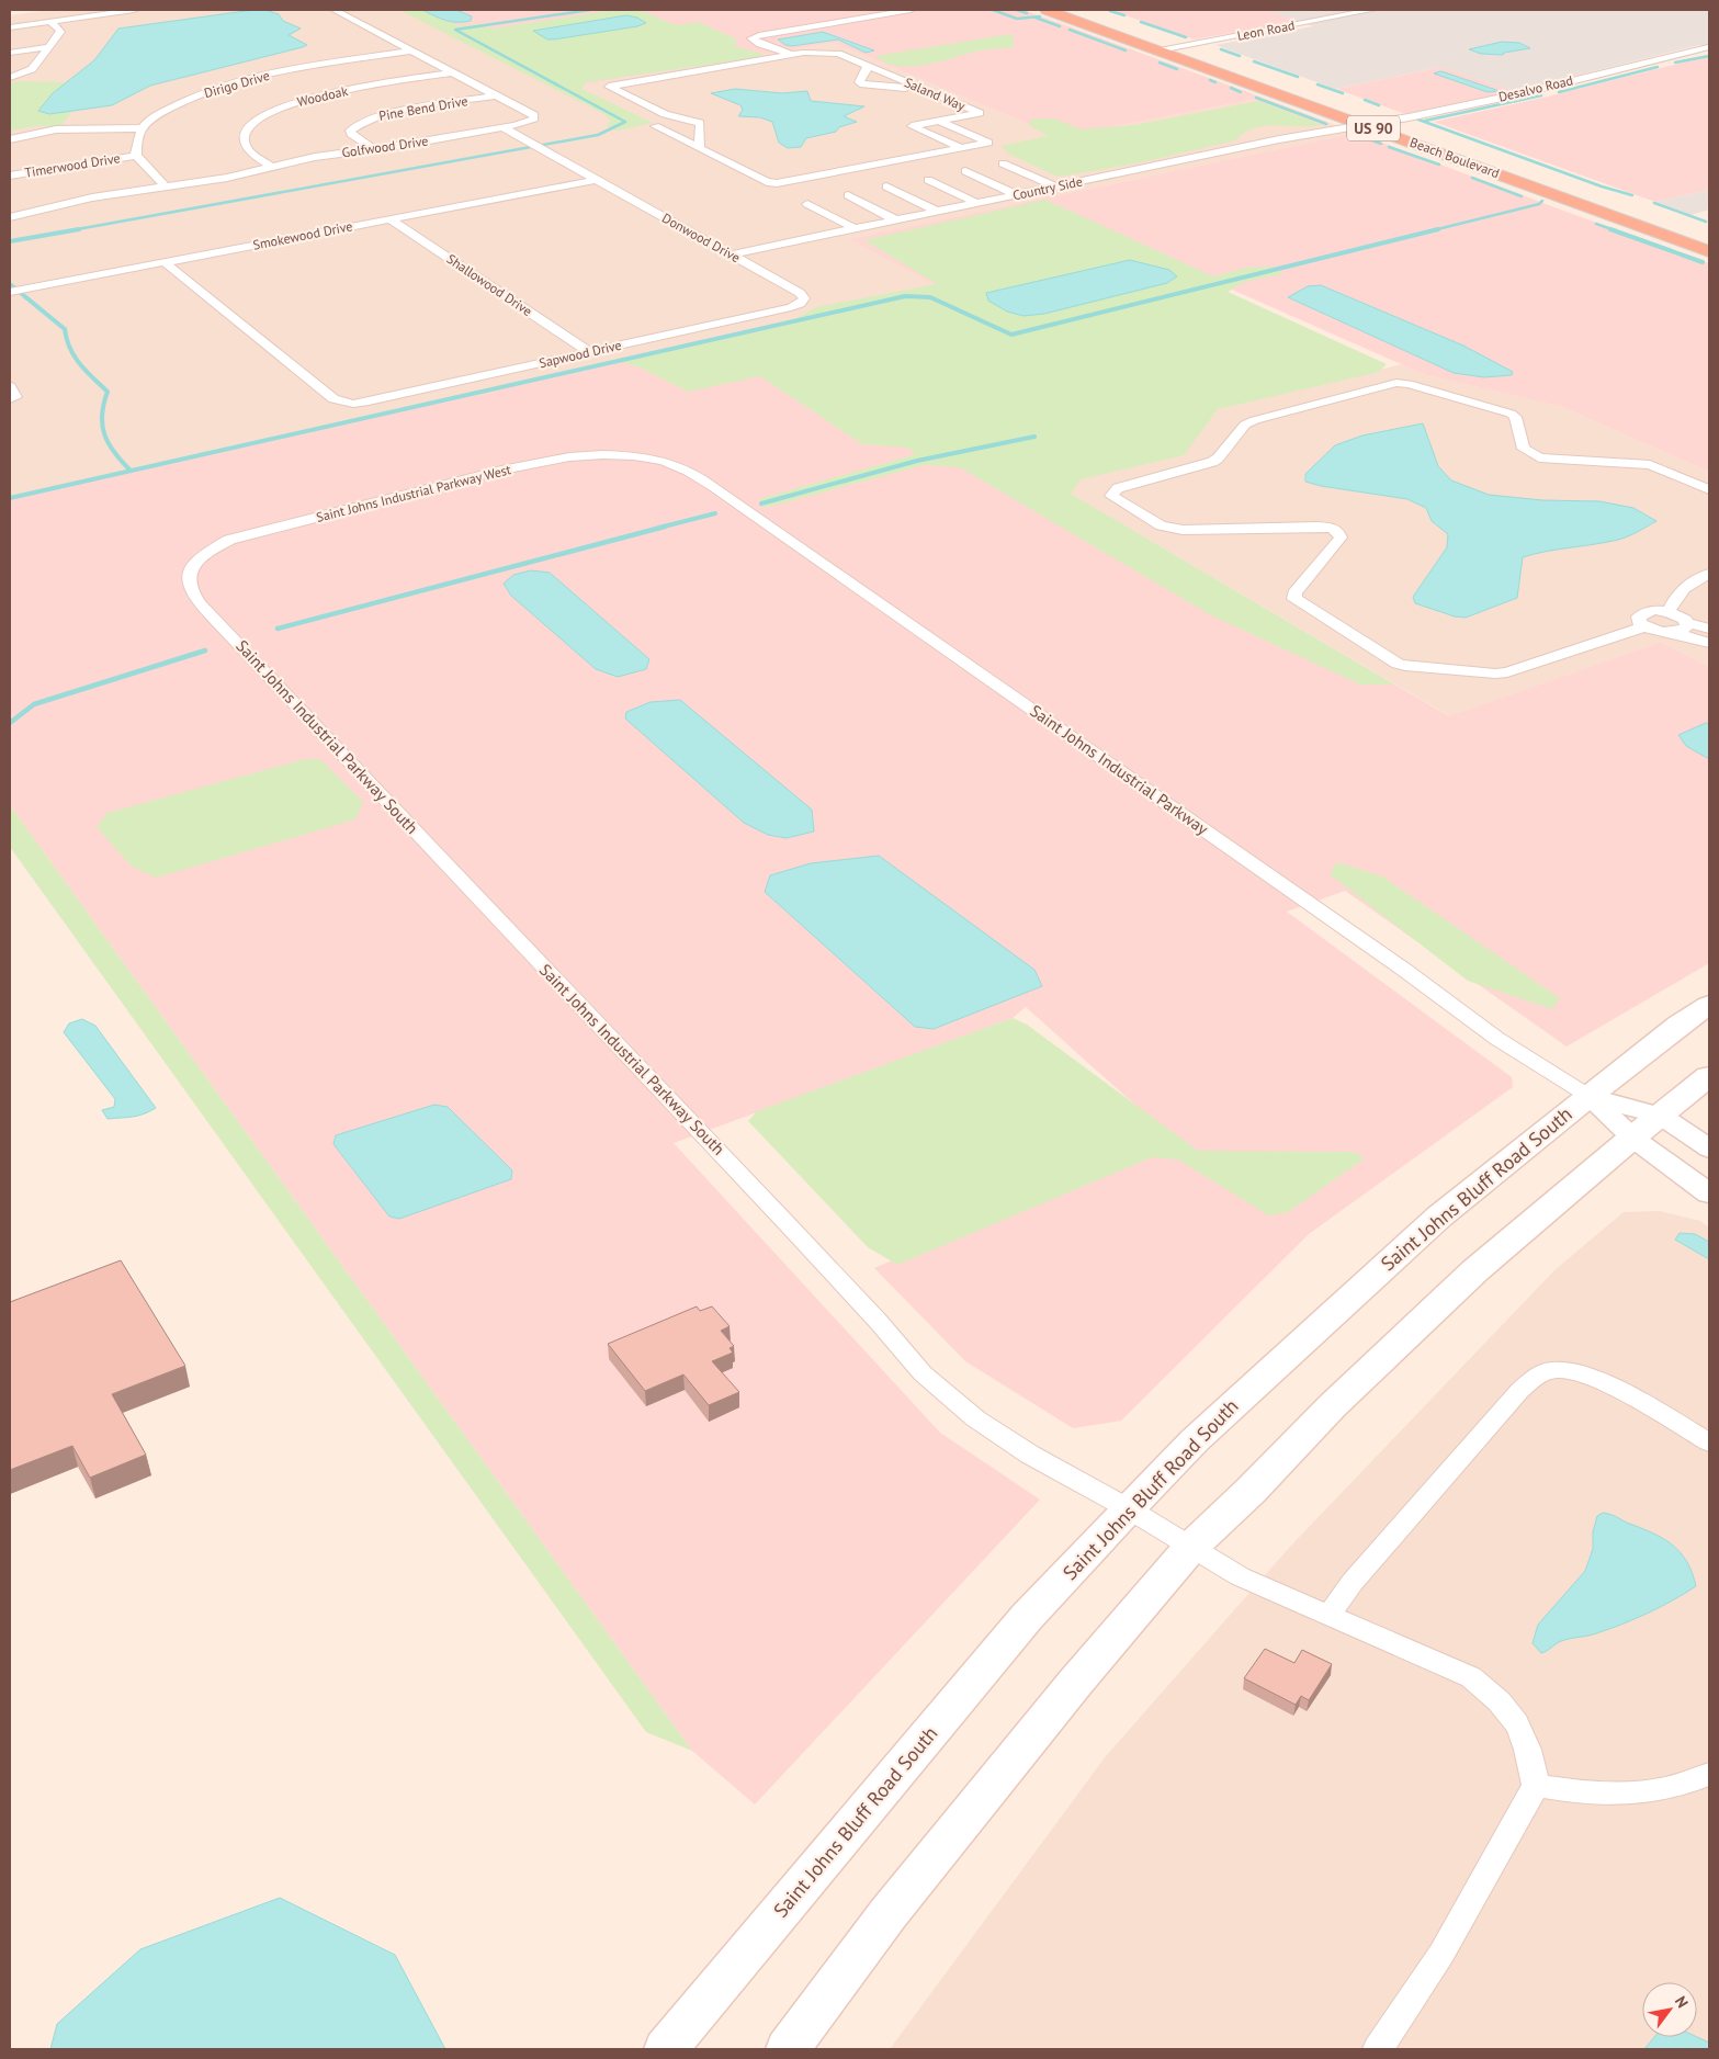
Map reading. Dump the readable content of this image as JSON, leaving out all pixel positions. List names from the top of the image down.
{
  "streets": {
    "highway": ["US 90", "Beach Boulevard"],
    "main road": ["Saint Johns Bluff Road South"],
    "street": [
      "Leon Road",
      "Dirigo Drive",
      "Desalvo Road",
      "Saland Way",
      "Woodoak",
      "Pine Bend Drive",
      "Golfwood Drive",
      "Timerwood Drive",
      "Country Side",
      "Smokewood Drive",
      "Donwood Drive",
      "Shallowood Drive",
      "Sapwood Drive",
      "Saint Johns Industrial Parkway West",
      "Saint Johns Industrial Parkway South",
      "Saint Johns Industrial Parkway"
    ]
  },
  "crossings": [
    ["Leon Road", "US 90"],
    ["Leon Road", "Beach Boulevard"],
    ["Dirigo Drive", "Golfwood Drive"],
    ["Desalvo Road", "US 90"],
    ["Desalvo Road", "Beach Boulevard"],
    ["Desalvo Road", "Country Side"],
    ["Woodoak", "Golfwood Drive"],
    ["Pine Bend Drive", "Golfwood Drive"],
    ["Golfwood Drive", "Donwood Drive"],
    ["Beach Boulevard", "Country Side"],
    ["Country Side", "Donwood Drive"],
    ["Smokewood Drive", "Donwood Drive"],
    ["Smokewood Drive", "Shallowood Drive"],
    ["Smokewood Drive", "Sapwood Drive"],
    ["Donwood Drive", "Sapwood Drive"],
    ["Shallowood Drive", "Sapwood Drive"],
    ["Saint Johns Industrial Parkway West", "Saint Johns Industrial Parkway South"],
    ["Saint Johns Industrial Parkway West", "Saint Johns Industrial Parkway"],
    ["Saint Johns Industrial Parkway South", "Saint Johns Bluff Road South"],
    ["Saint Johns Industrial Parkway", "Saint Johns Bluff Road South"]
  ],
  "north": "top right"
}
